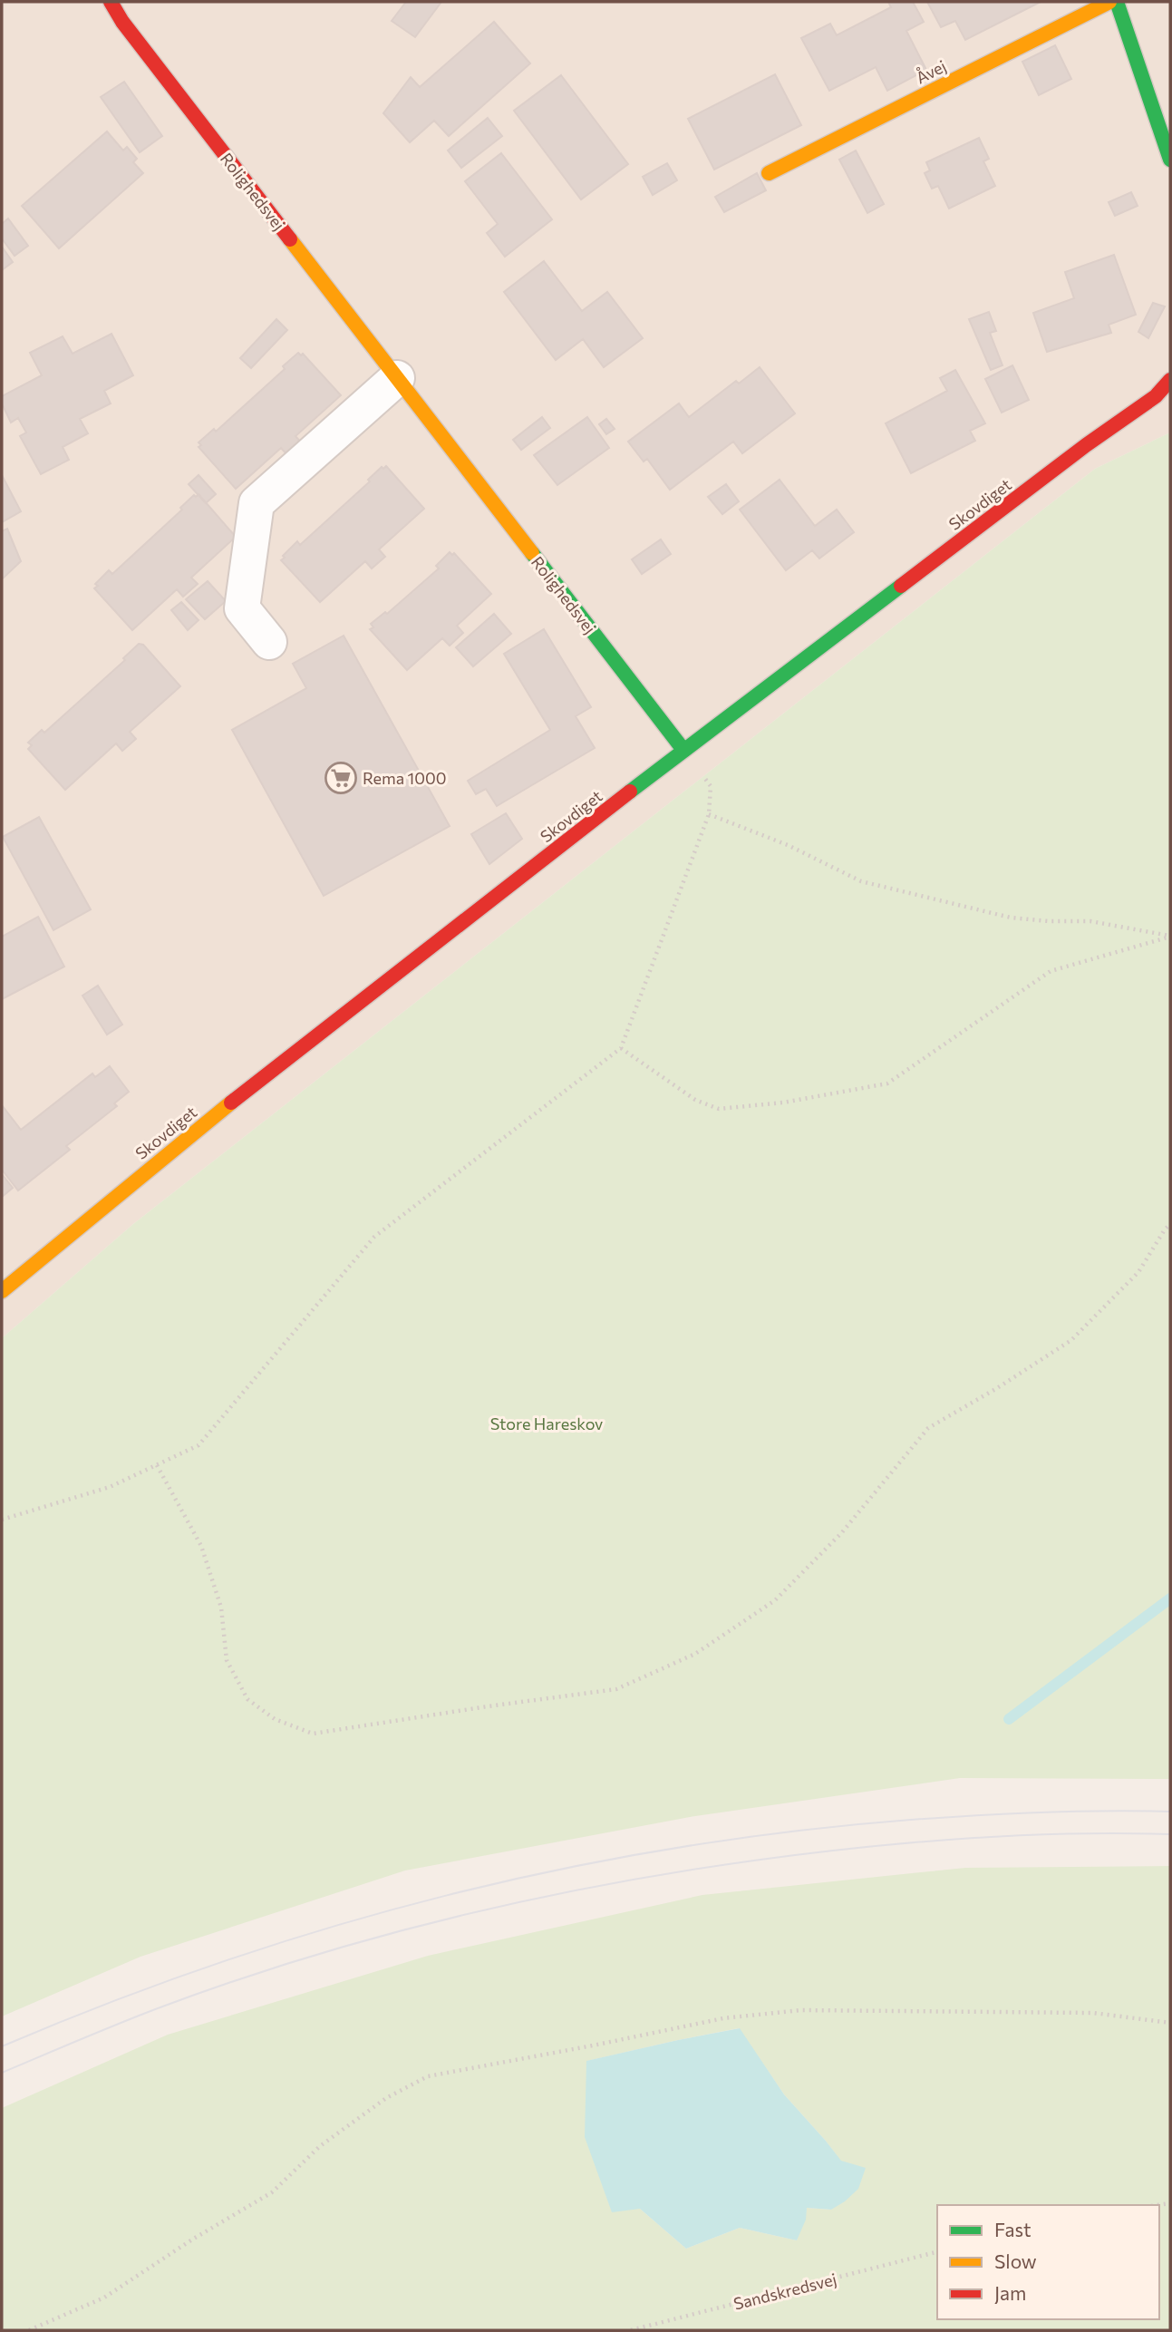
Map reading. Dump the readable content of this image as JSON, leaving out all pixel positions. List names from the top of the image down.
{
  "streets": {
    "street": ["Åvej", "Rolighedsvej", "Skovdiget"],
    "path": ["Sandskredsvej"]
  },
  "crossings": [
    ["Rolighedsvej", "Skovdiget"]
  ],
  "parks": ["Store Hareskov"],
  "places": {
    "supermarket": ["Rema 1000"]
  },
  "legend": ["Fast", "Slow", "Jam"]
}
